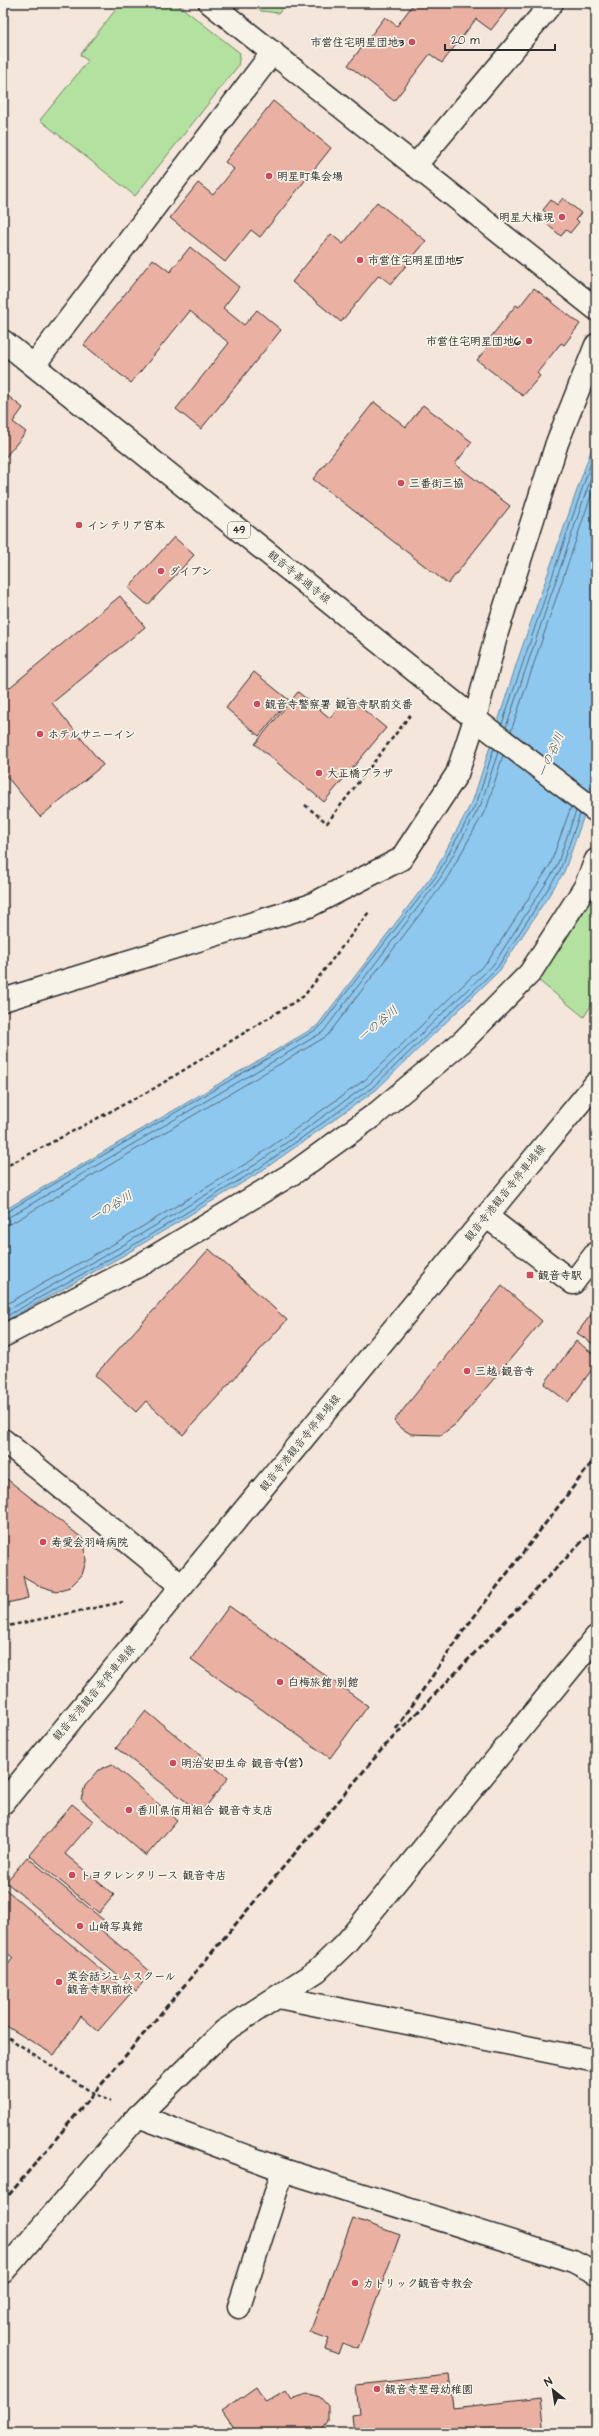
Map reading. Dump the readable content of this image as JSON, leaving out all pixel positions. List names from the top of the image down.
{
  "streets": {
    "street": ["49", "観音寺善通寺線", "観音寺港観音寺停車場線"]
  },
  "water": ["一の谷川"],
  "places": {
    "other": [
      "市営住宅明星団地3",
      "明星町集会場",
      "明星大権現",
      "市営住宅明星団地5",
      "市営住宅明星団地6",
      "三番街三協",
      "インテリア宮本",
      "ダイブン",
      "観音寺警察署 観音寺駅前交番",
      "ホテルサニーイン",
      "大正橋プラザ",
      "三越 観音寺",
      "寿愛会羽崎病院",
      "白梅旅館 別館",
      "明治安田生命 観音寺(営)",
      "香川県信用組合 観音寺支店",
      "トヨタレンタリース 観音寺店",
      "山崎写真館",
      "英会話ジェムスクール 観音寺駅前校",
      "カトリック観音寺教会",
      "観音寺聖母幼稚園"
    ],
    "transit": ["観音寺駅"]
  },
  "scale_bar": "20 m",
  "north": "top left"
}
